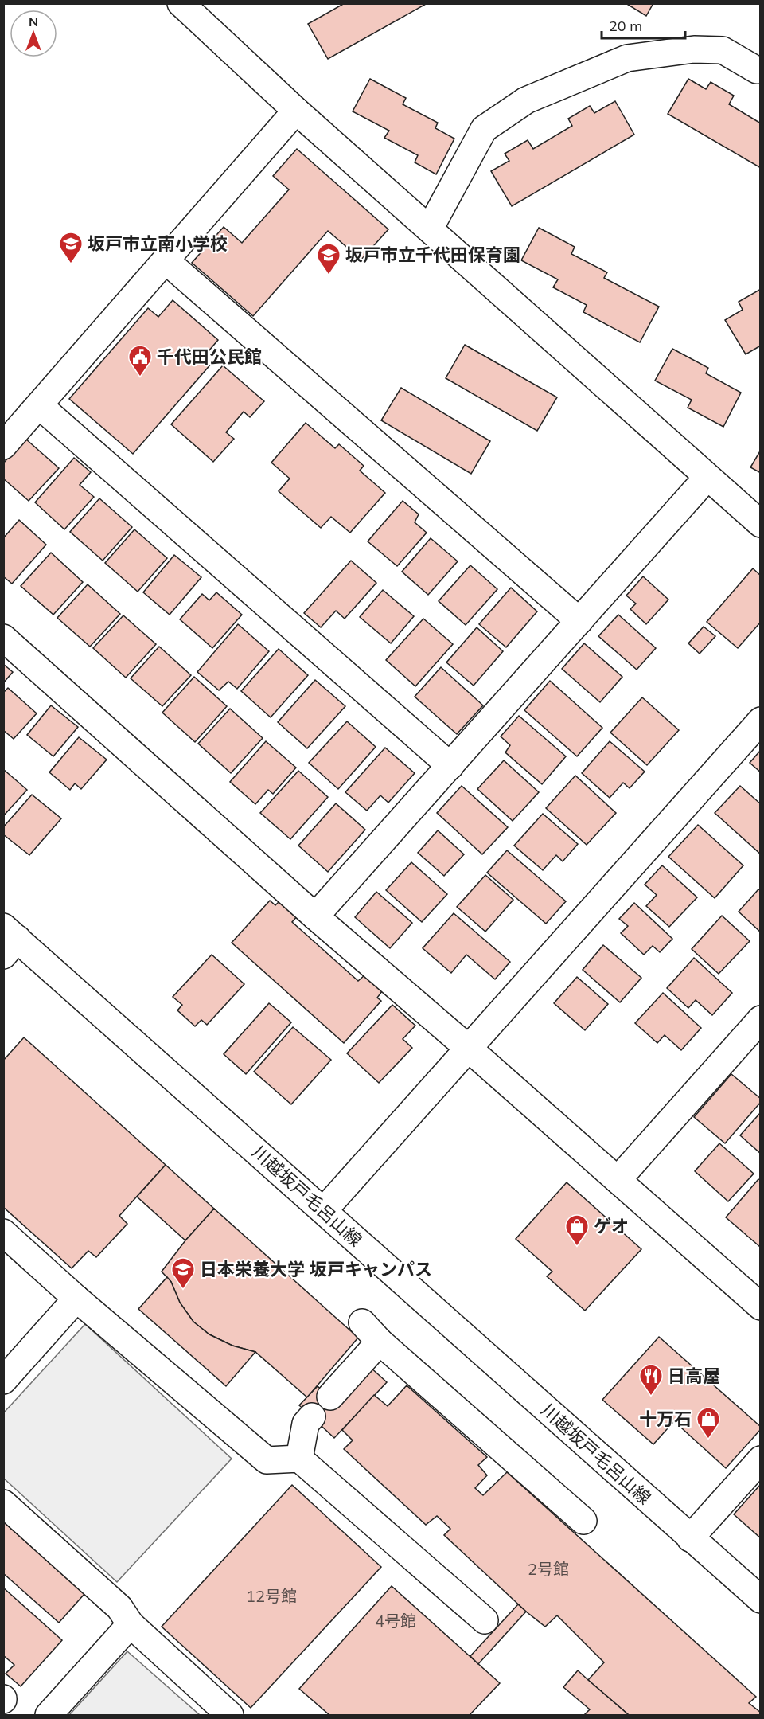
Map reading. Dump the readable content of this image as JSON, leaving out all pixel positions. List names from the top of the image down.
{
  "streets": {
    "street": ["川越坂戸毛呂山線"]
  },
  "places": {
    "school or university": ["坂戸市立南小学校", "坂戸市立千代田保育園", "日本栄養大学 坂戸キャンパス"],
    "public building": ["千代田公民館"],
    "shop": ["ゲオ", "十万石"],
    "restaurant": ["日高屋"]
  },
  "house_numbers": ["2号館", "12号館", "4号館"],
  "scale_bar": "20 m",
  "north": "top"
}
